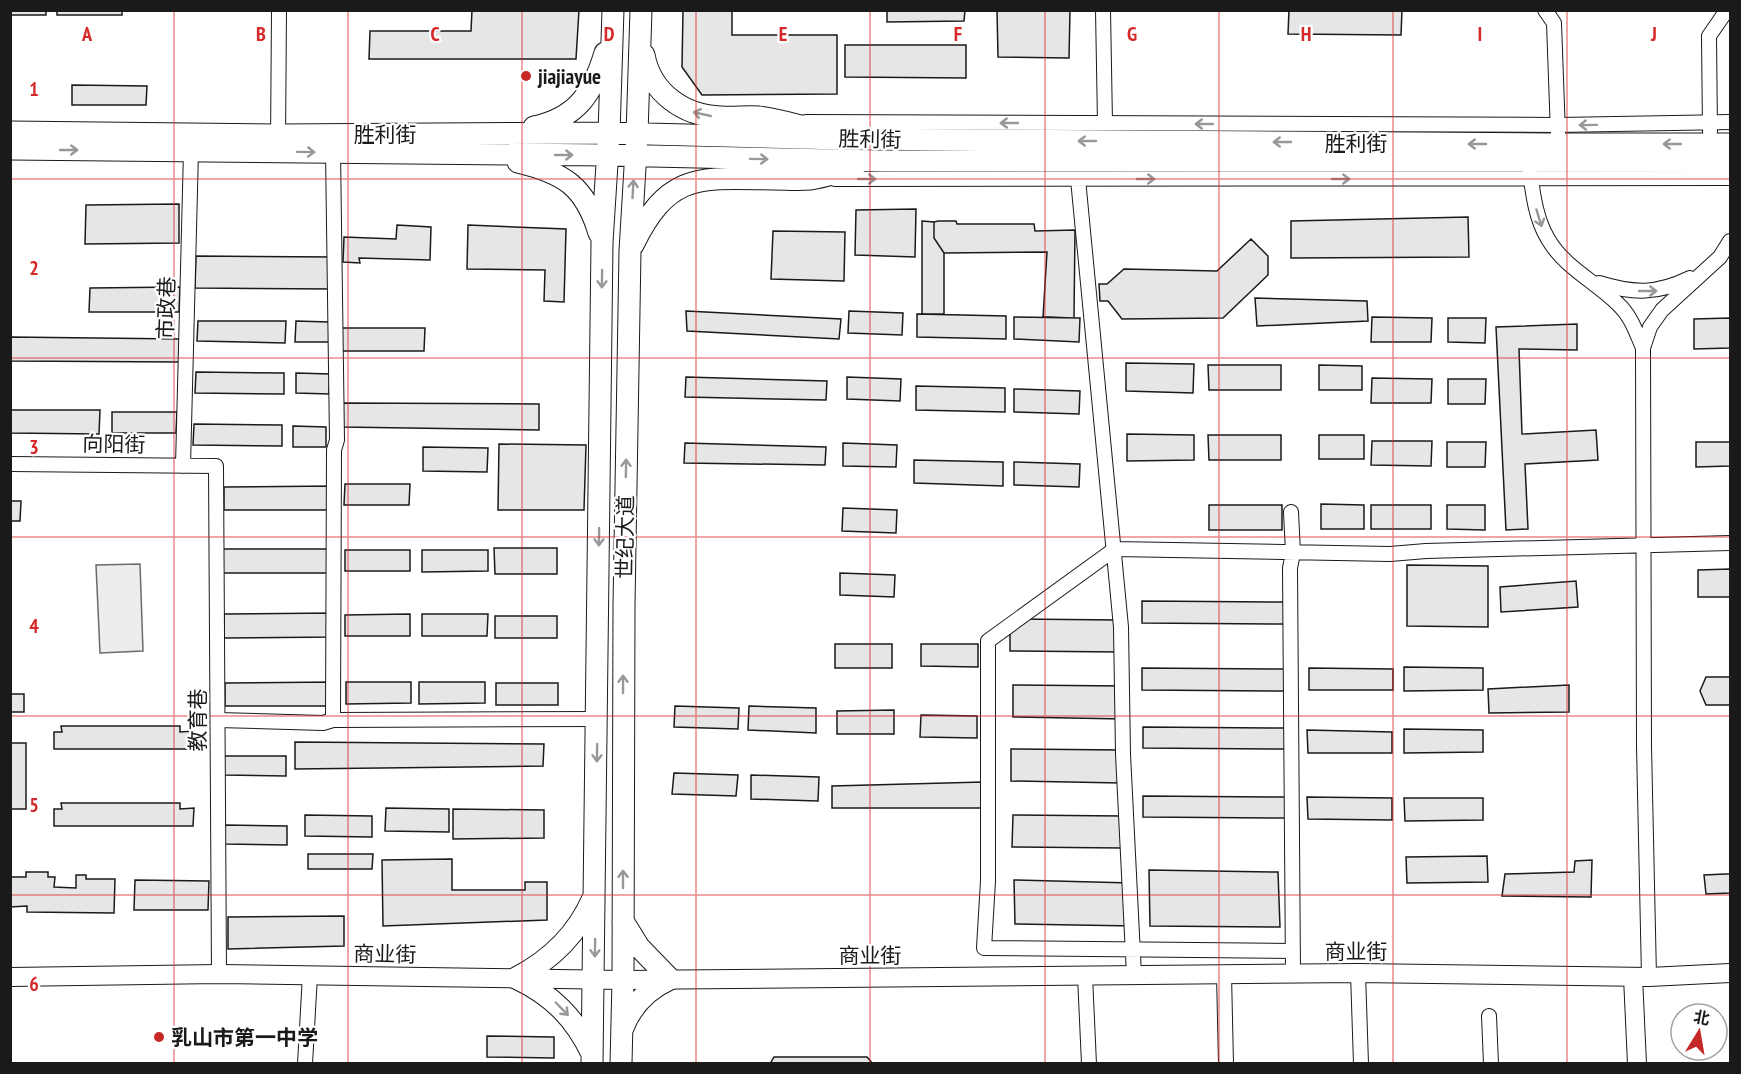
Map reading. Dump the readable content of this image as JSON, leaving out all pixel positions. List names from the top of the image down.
{
  "streets": {
    "main road": ["胜利街", "世纪大道"],
    "street": [
      "市政巷",
      "向阳街",
      "教育巷",
      "商业街"
    ]
  },
  "crossings": [
    ["胜利街", "市政巷"],
    ["胜利街", "世纪大道"],
    ["市政巷", "向阳街"],
    ["向阳街", "教育巷"],
    ["世纪大道", "商业街"],
    ["教育巷", "商业街"]
  ],
  "places": ["jiajiayue", "乳山市第一中学"],
  "north": "top",
  "grid": {
    "columns": [
      "A",
      "B",
      "C",
      "D",
      "E",
      "F",
      "G",
      "H",
      "I",
      "J"
    ],
    "rows": [
      "1",
      "2",
      "3",
      "4",
      "5",
      "6"
    ]
  }
}
